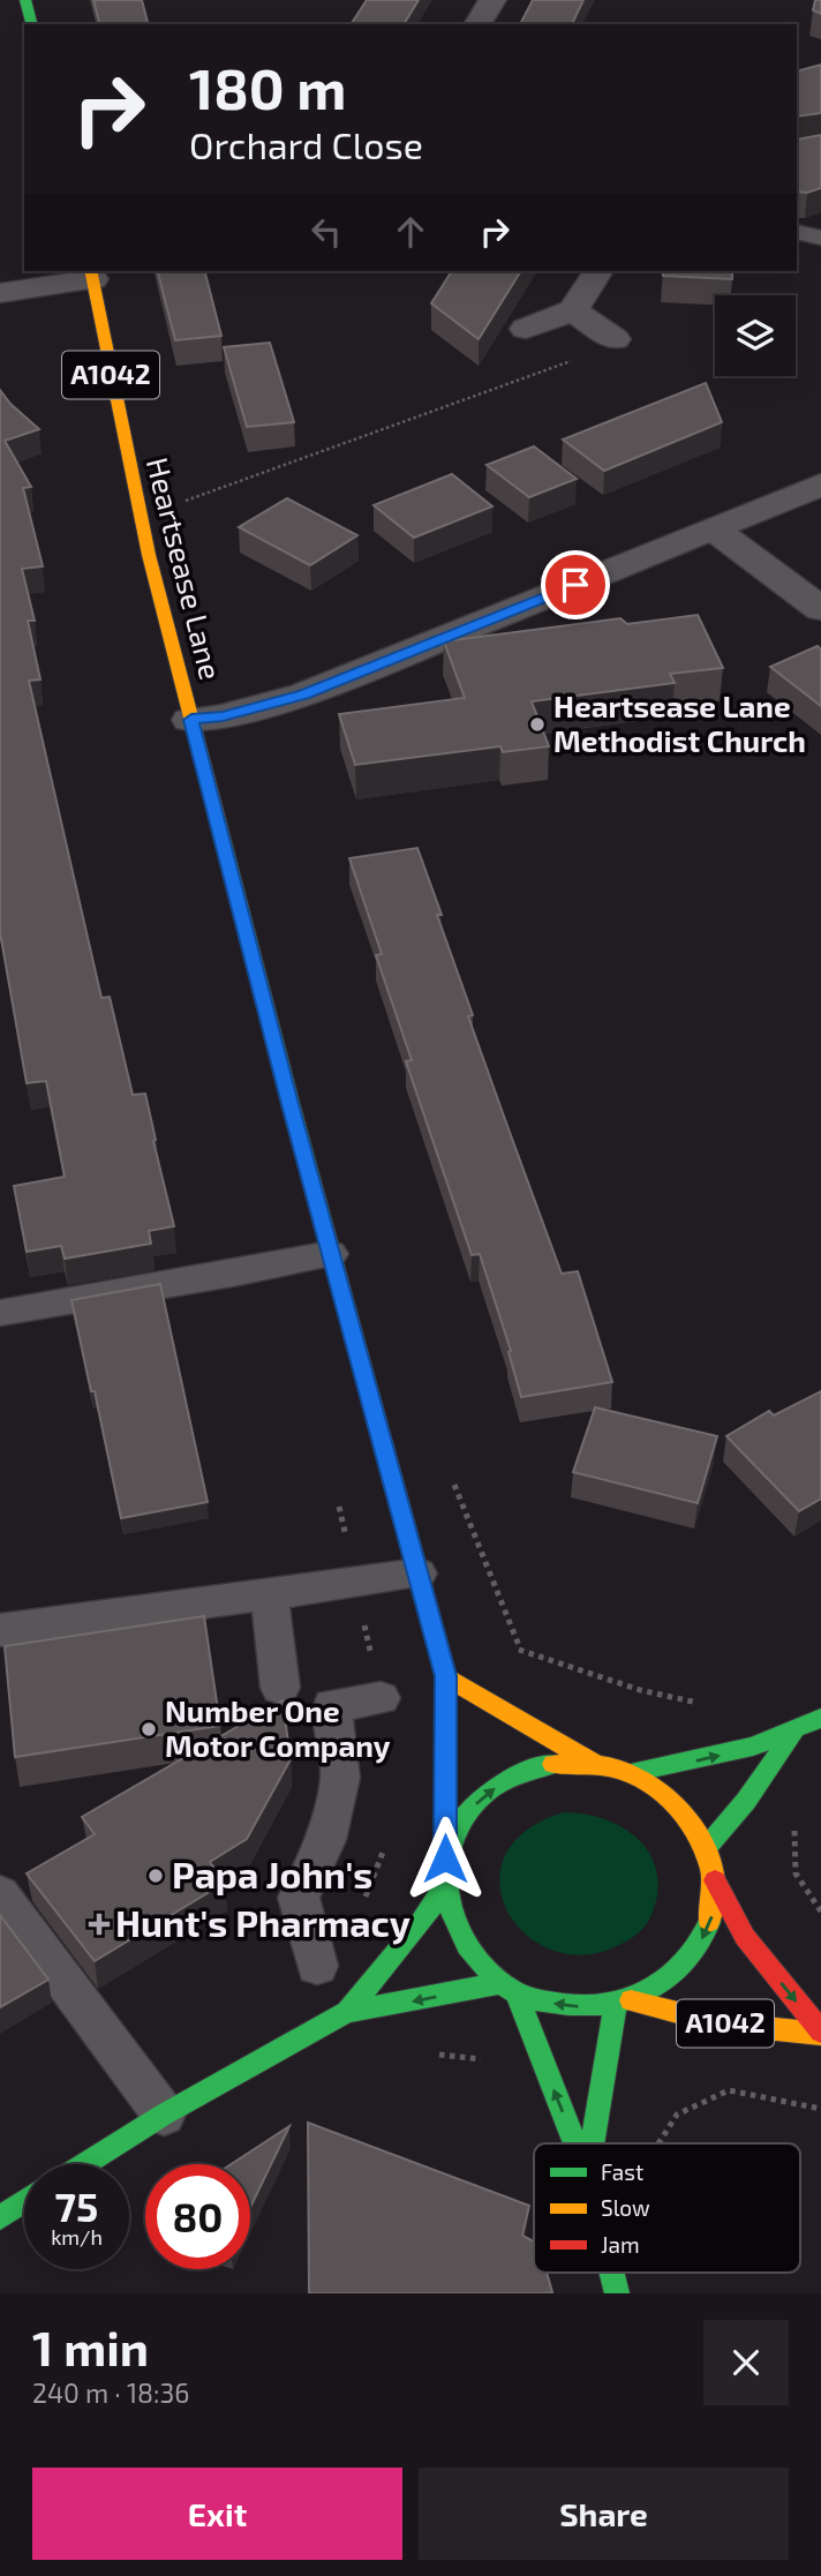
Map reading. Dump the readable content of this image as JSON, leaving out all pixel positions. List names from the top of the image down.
{
  "streets": {
    "main road": ["A1042", "Heartsease Lane"]
  },
  "crossings": [
    ["A1042", "Heartsease Lane"]
  ],
  "places": {
    "other": ["Heartsease Lane Methodist Church", "Number One Motor Company", "Papa John's"],
    "health": ["Hunt's Pharmacy"]
  },
  "legend": ["Fast", "Slow", "Jam"],
  "page": {
    "turn": ["180 m", "Orchard Close"],
    "speed": "75 km/h",
    "limit": "80",
    "heading": ["1 min", "240 m · 18:36"],
    "buttons": ["Exit", "Share"]
  }
}
